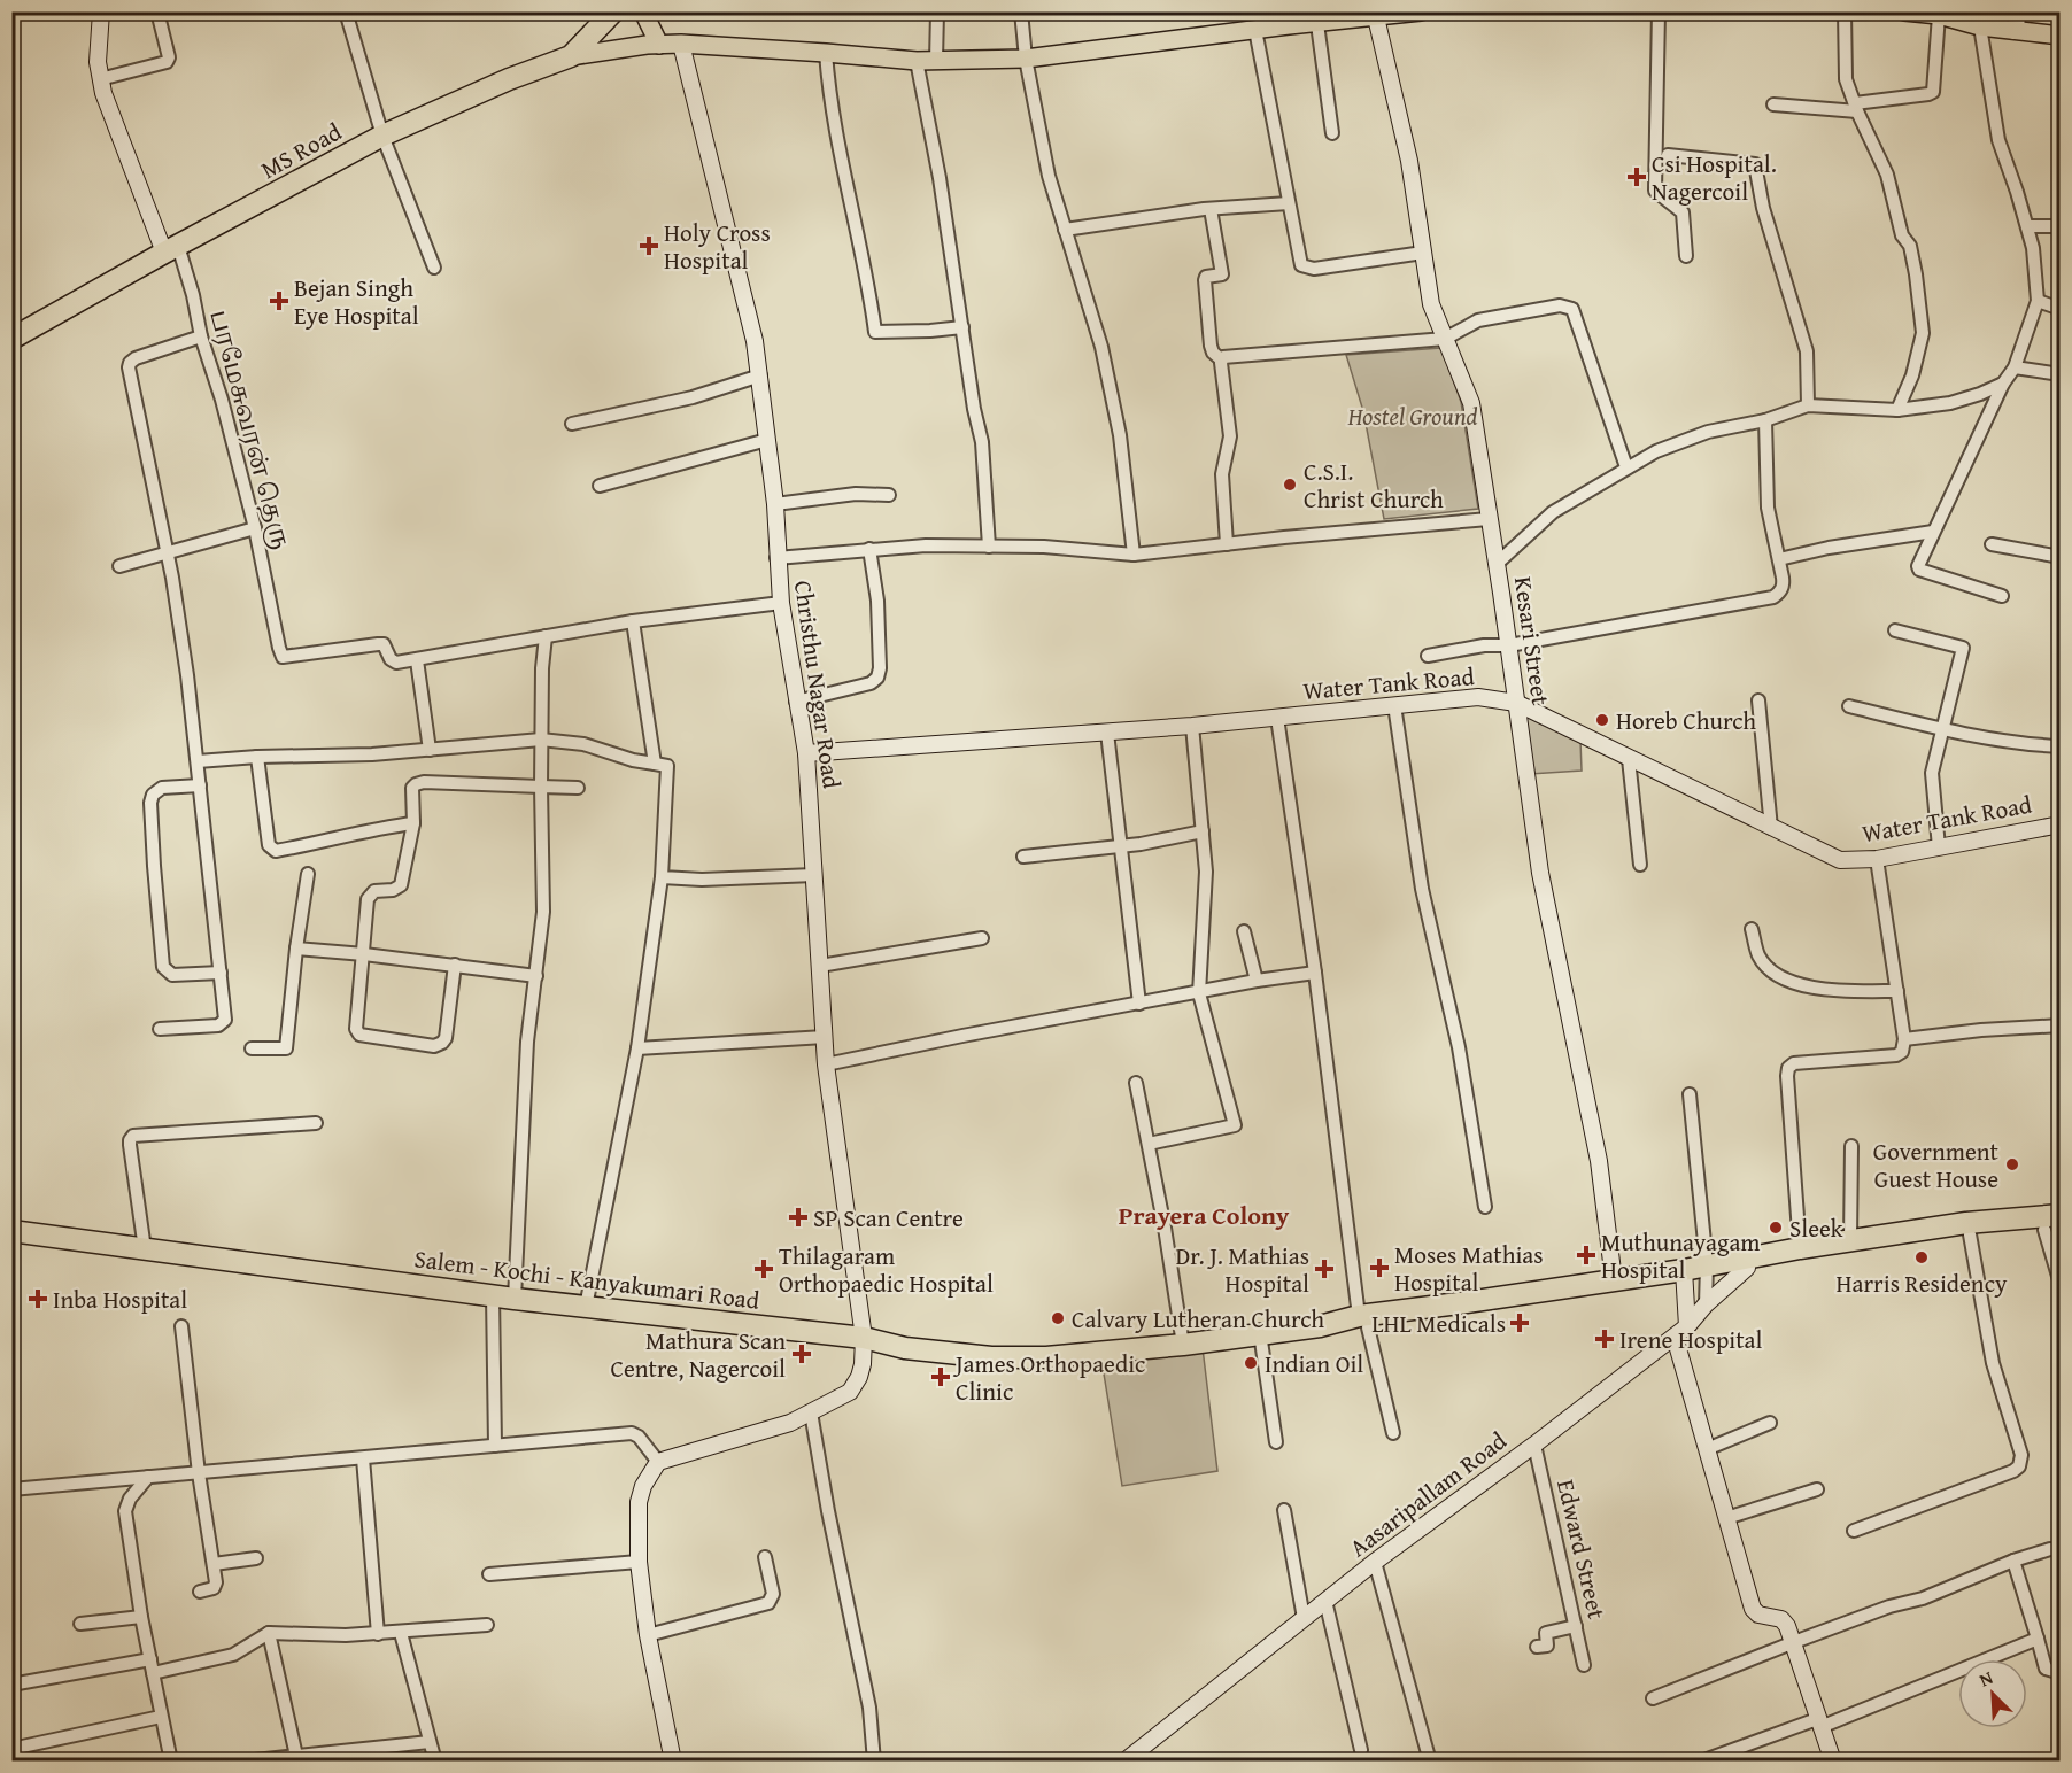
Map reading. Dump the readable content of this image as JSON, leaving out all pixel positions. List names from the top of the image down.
{
  "streets": {
    "highway": ["MS Road", "Salem - Kochi - Kanyakumari Road"],
    "street": [
      "பரமேசுவரன் தெரு",
      "Kesari Street",
      "Water Tank Road",
      "Christhu Nagar Road",
      "Aasaripallam Road",
      "Edward Street"
    ]
  },
  "crossings": [
    ["MS Road", "பரமேசுவரன் தெரு"],
    ["Kesari Street", "Water Tank Road"],
    ["Kesari Street", "Salem - Kochi - Kanyakumari Road"],
    ["Water Tank Road", "Christhu Nagar Road"],
    ["Christhu Nagar Road", "Salem - Kochi - Kanyakumari Road"],
    ["Salem - Kochi - Kanyakumari Road", "Aasaripallam Road"],
    ["Aasaripallam Road", "Edward Street"]
  ],
  "districts": ["Prayera Colony"],
  "parks": ["Hostel Ground"],
  "places": {
    "health": [
      "Csi Hospital. Nagercoil",
      "Holy Cross Hospital",
      "Bejan Singh Eye Hospital",
      "SP Scan Centre",
      "Muthunayagam Hospital",
      "Moses Mathias Hospital",
      "Thilagaram Orthopaedic Hospital",
      "Dr. J. Mathias Hospital",
      "Inba Hospital",
      "LHL Medicals",
      "Irene Hospital",
      "Mathura Scan Centre, Nagercoil",
      "James Orthopaedic Clinic"
    ],
    "other": [
      "C.S.I. Christ Church",
      "Horeb Church",
      "Government Guest House",
      "Sleek",
      "Harris Residency",
      "Calvary Lutheran Church",
      "Indian Oil"
    ]
  },
  "north": "top left"
}
